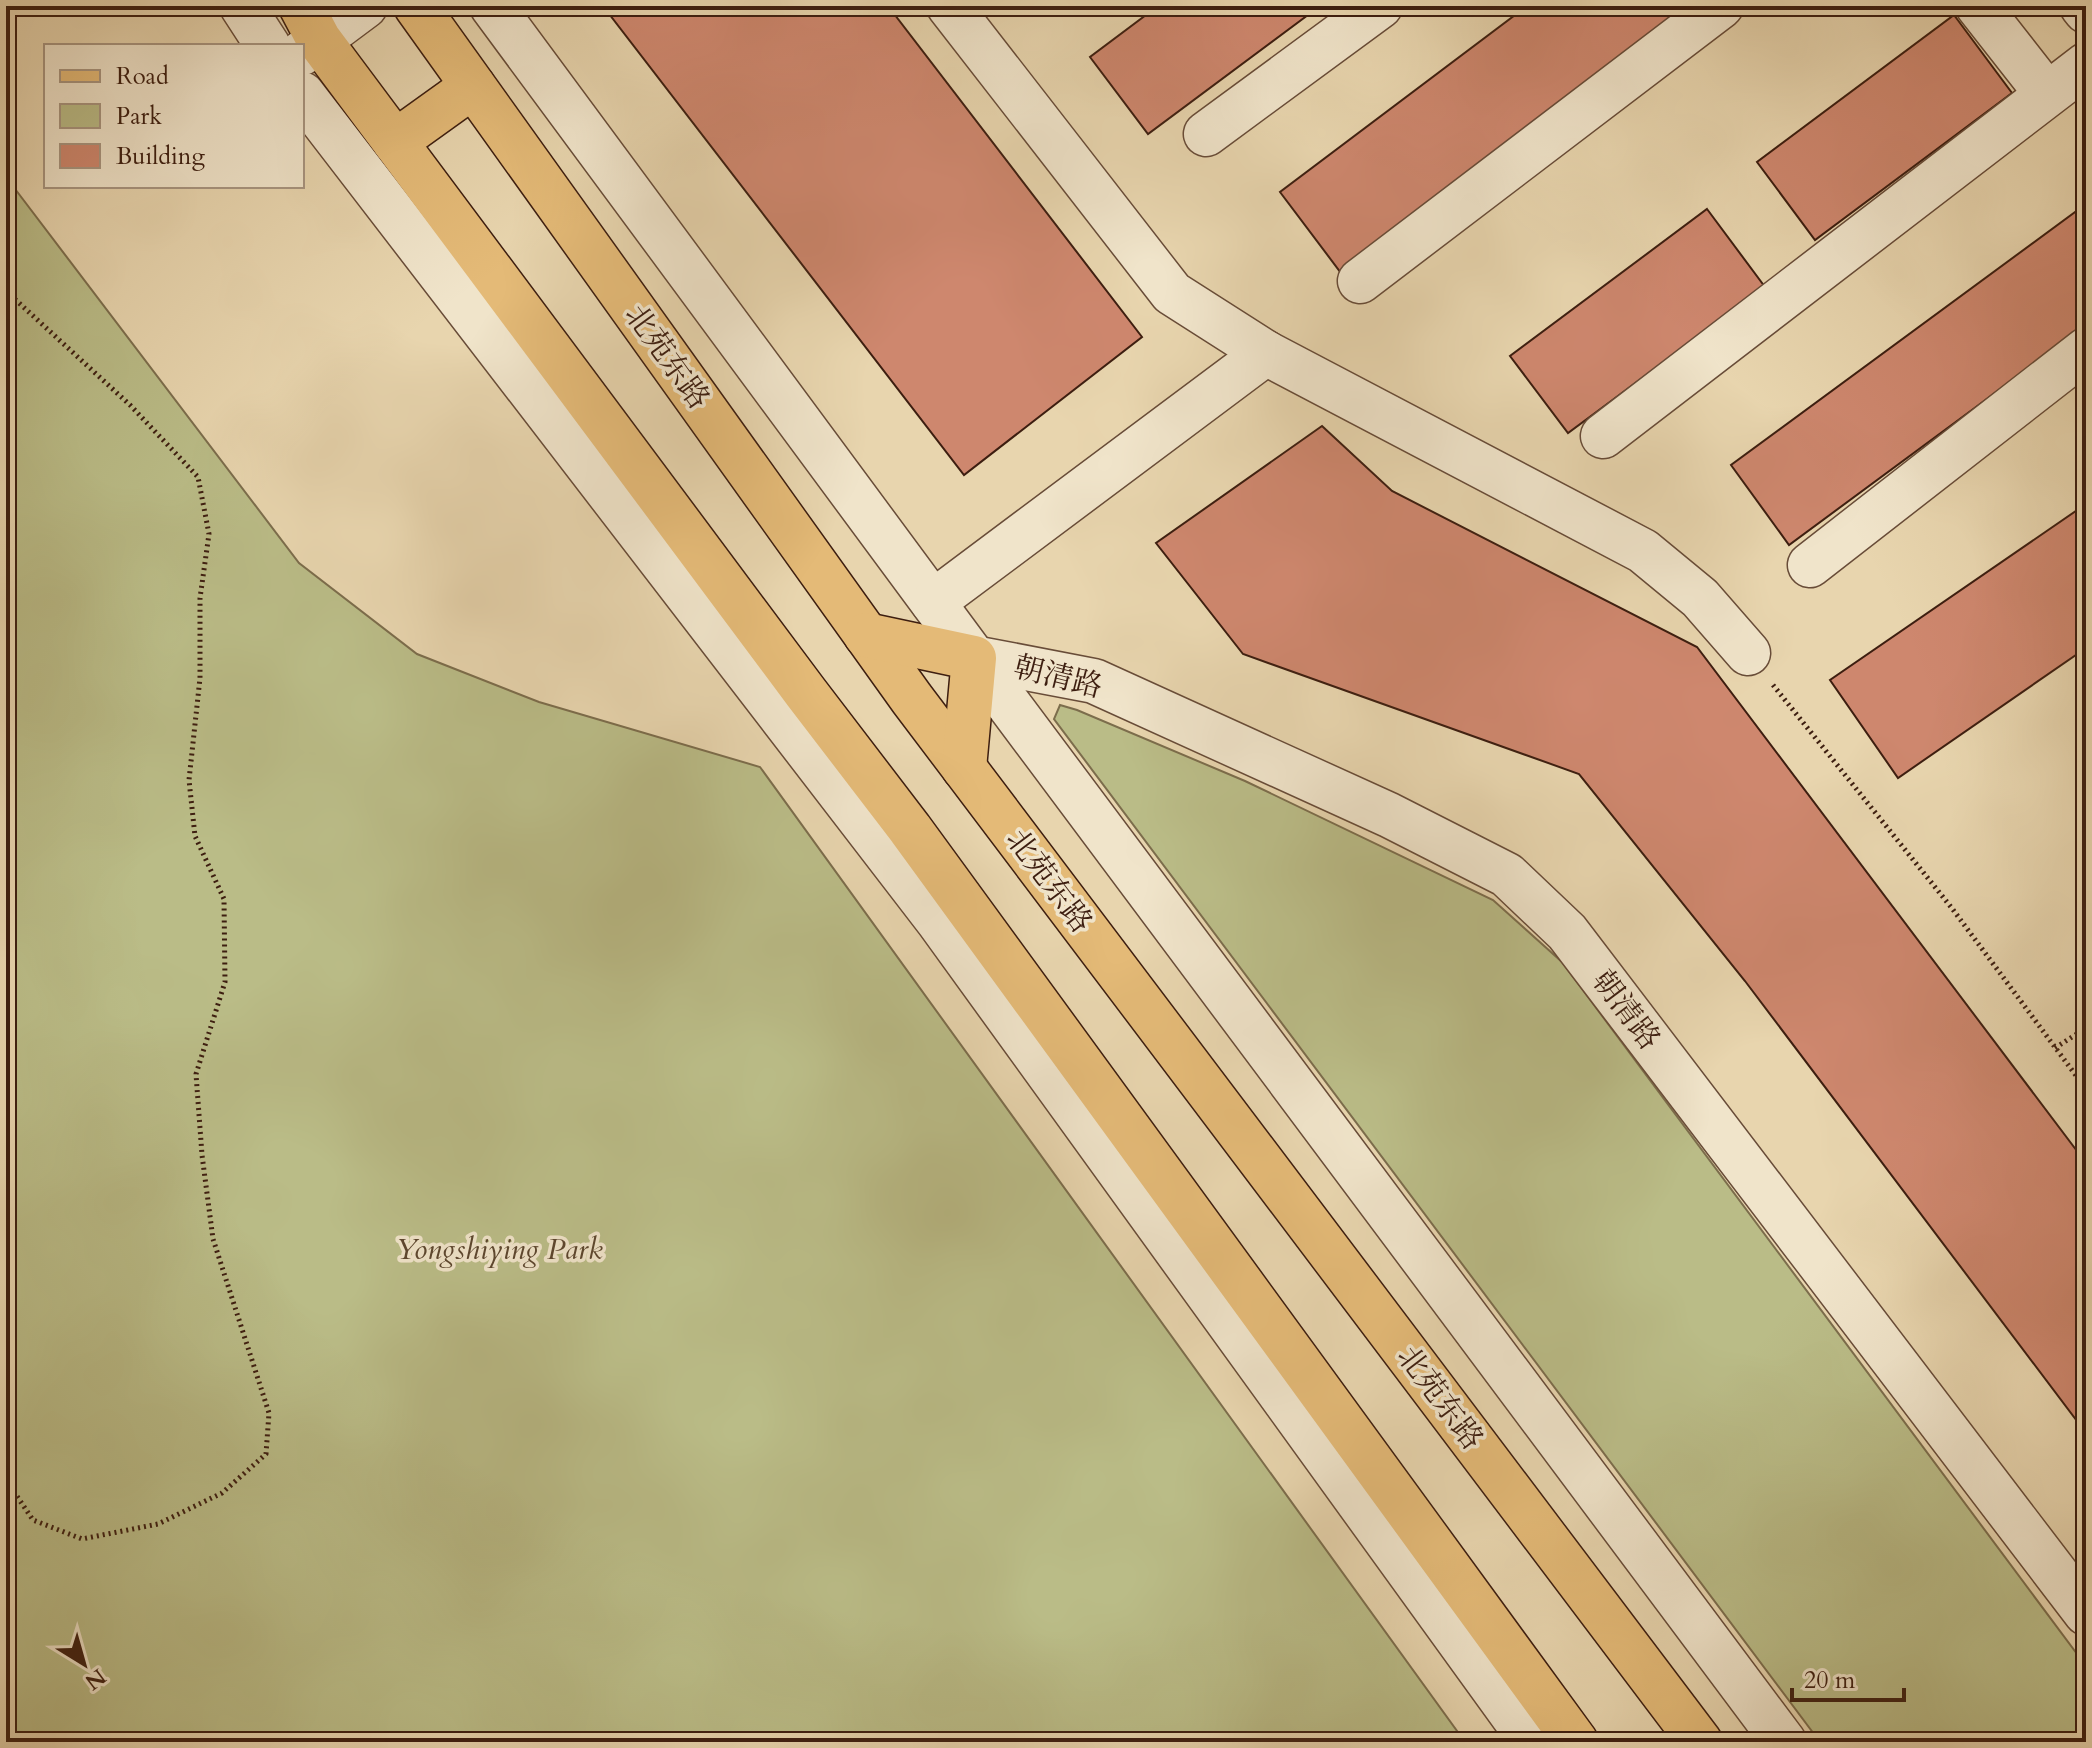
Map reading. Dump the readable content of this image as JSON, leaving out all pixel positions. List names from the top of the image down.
{
  "streets": {
    "main road": ["北苑东路"],
    "street": ["朝清路"]
  },
  "parks": ["Yongshiying Park"],
  "legend": ["Road", "Park", "Building"],
  "scale_bar": "20 m",
  "north": "bottom right"
}
